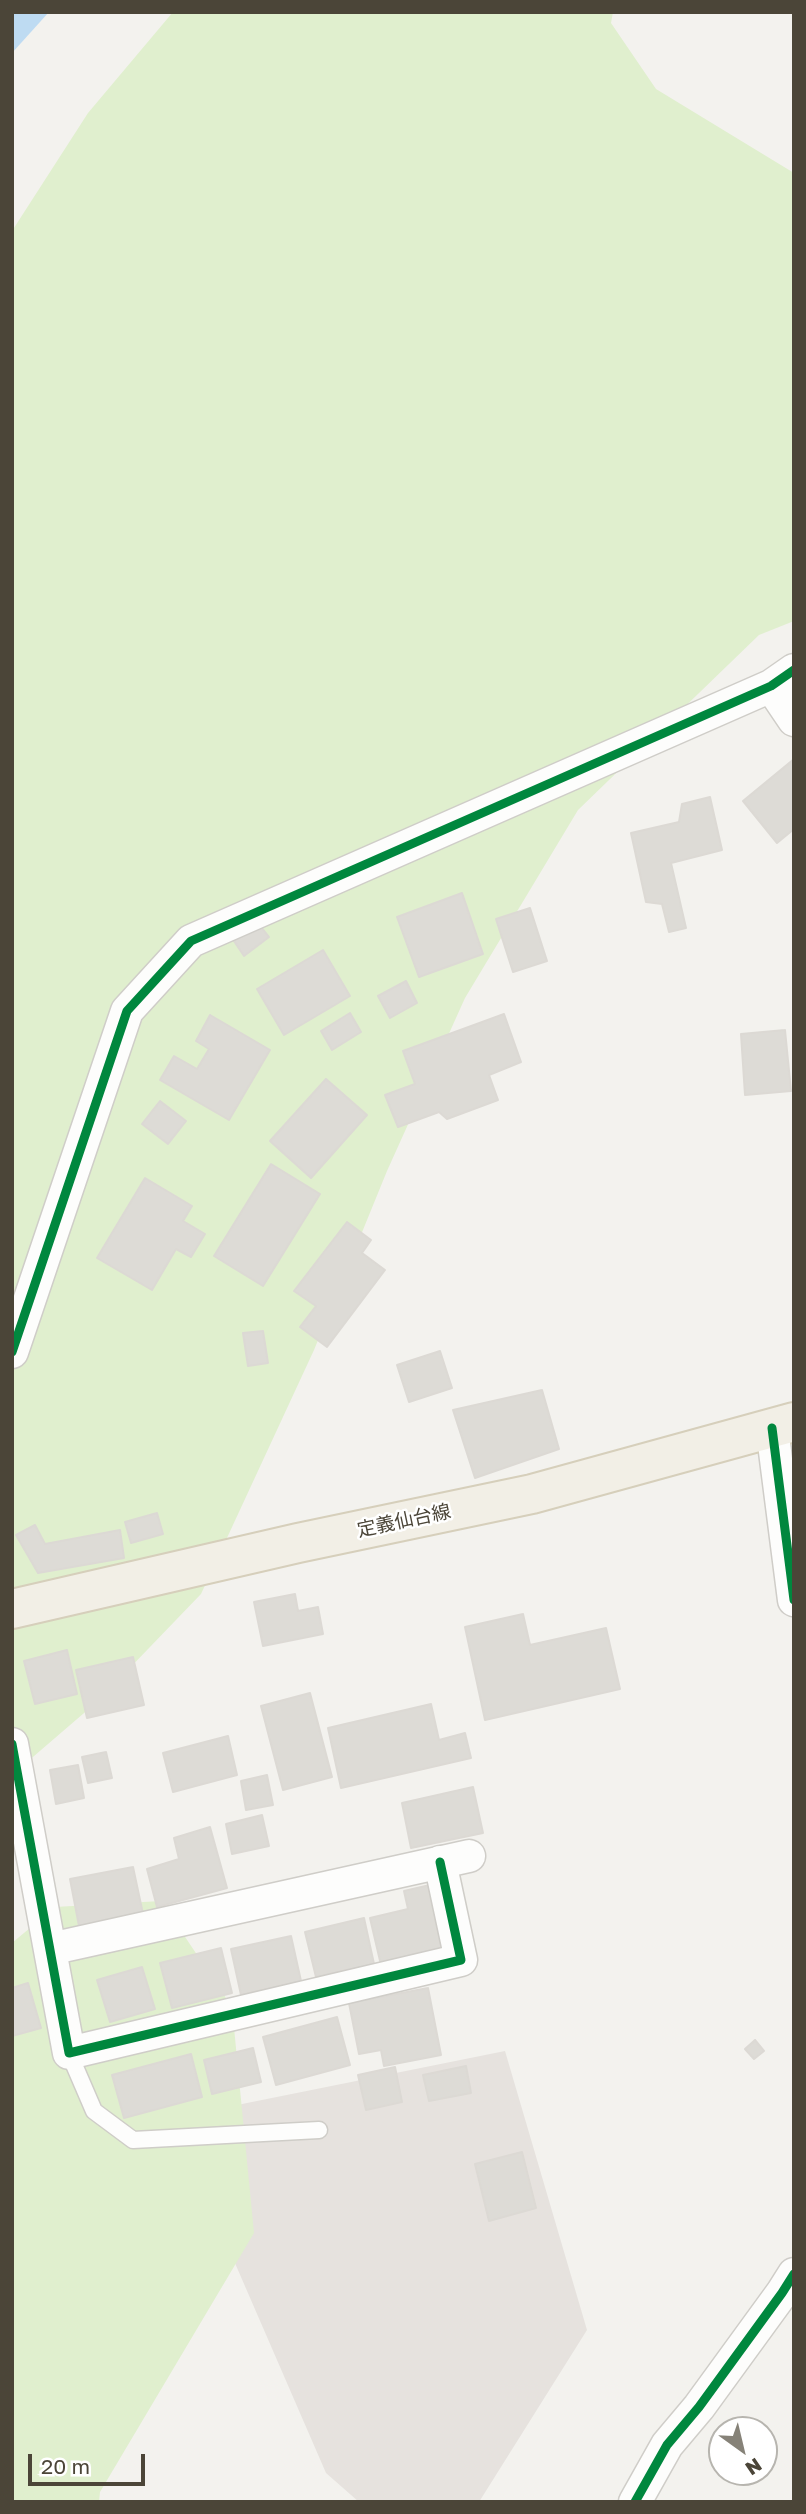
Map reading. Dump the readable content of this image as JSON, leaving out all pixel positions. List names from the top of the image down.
{
  "streets": {
    "main road": ["定義仙台線"]
  },
  "scale_bar": "20 m",
  "north": "bottom right"
}
